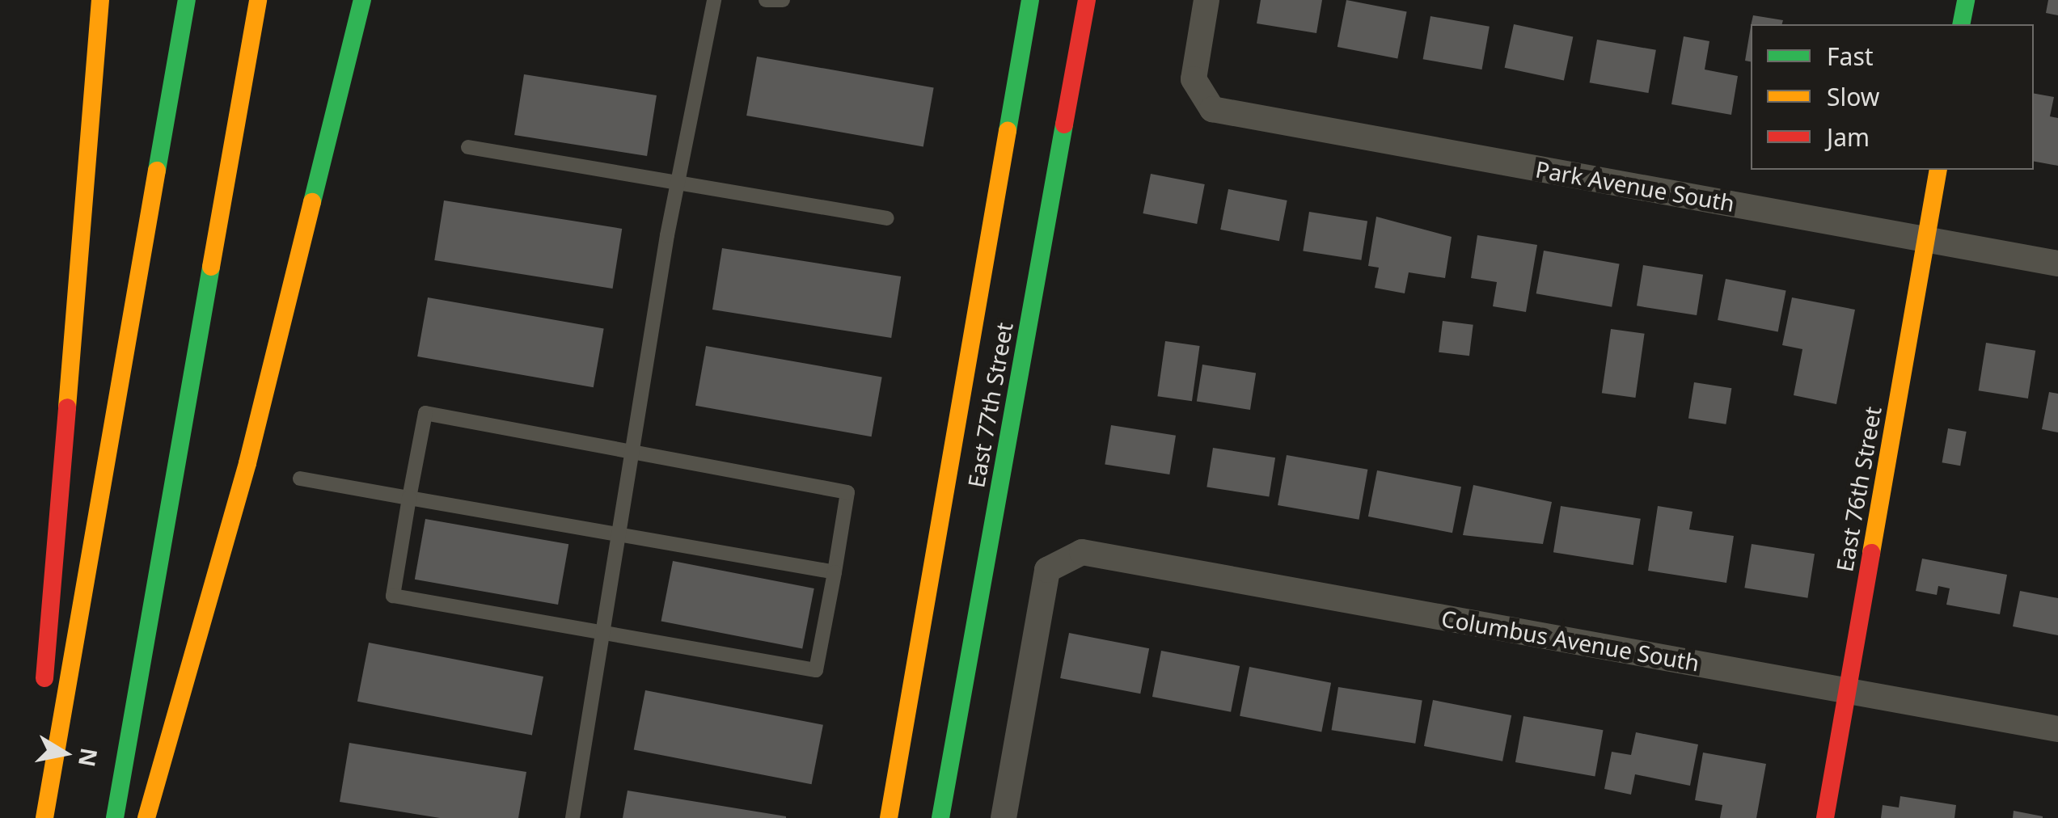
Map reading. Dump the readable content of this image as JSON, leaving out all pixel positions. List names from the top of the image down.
{
  "streets": {
    "main road": ["East 77th Street", "East 76th Street"],
    "street": ["Park Avenue South", "Columbus Avenue South"]
  },
  "crossings": [
    ["Park Avenue South", "East 76th Street"],
    ["East 76th Street", "Columbus Avenue South"]
  ],
  "legend": ["Fast", "Slow", "Jam"],
  "north": "right"
}
